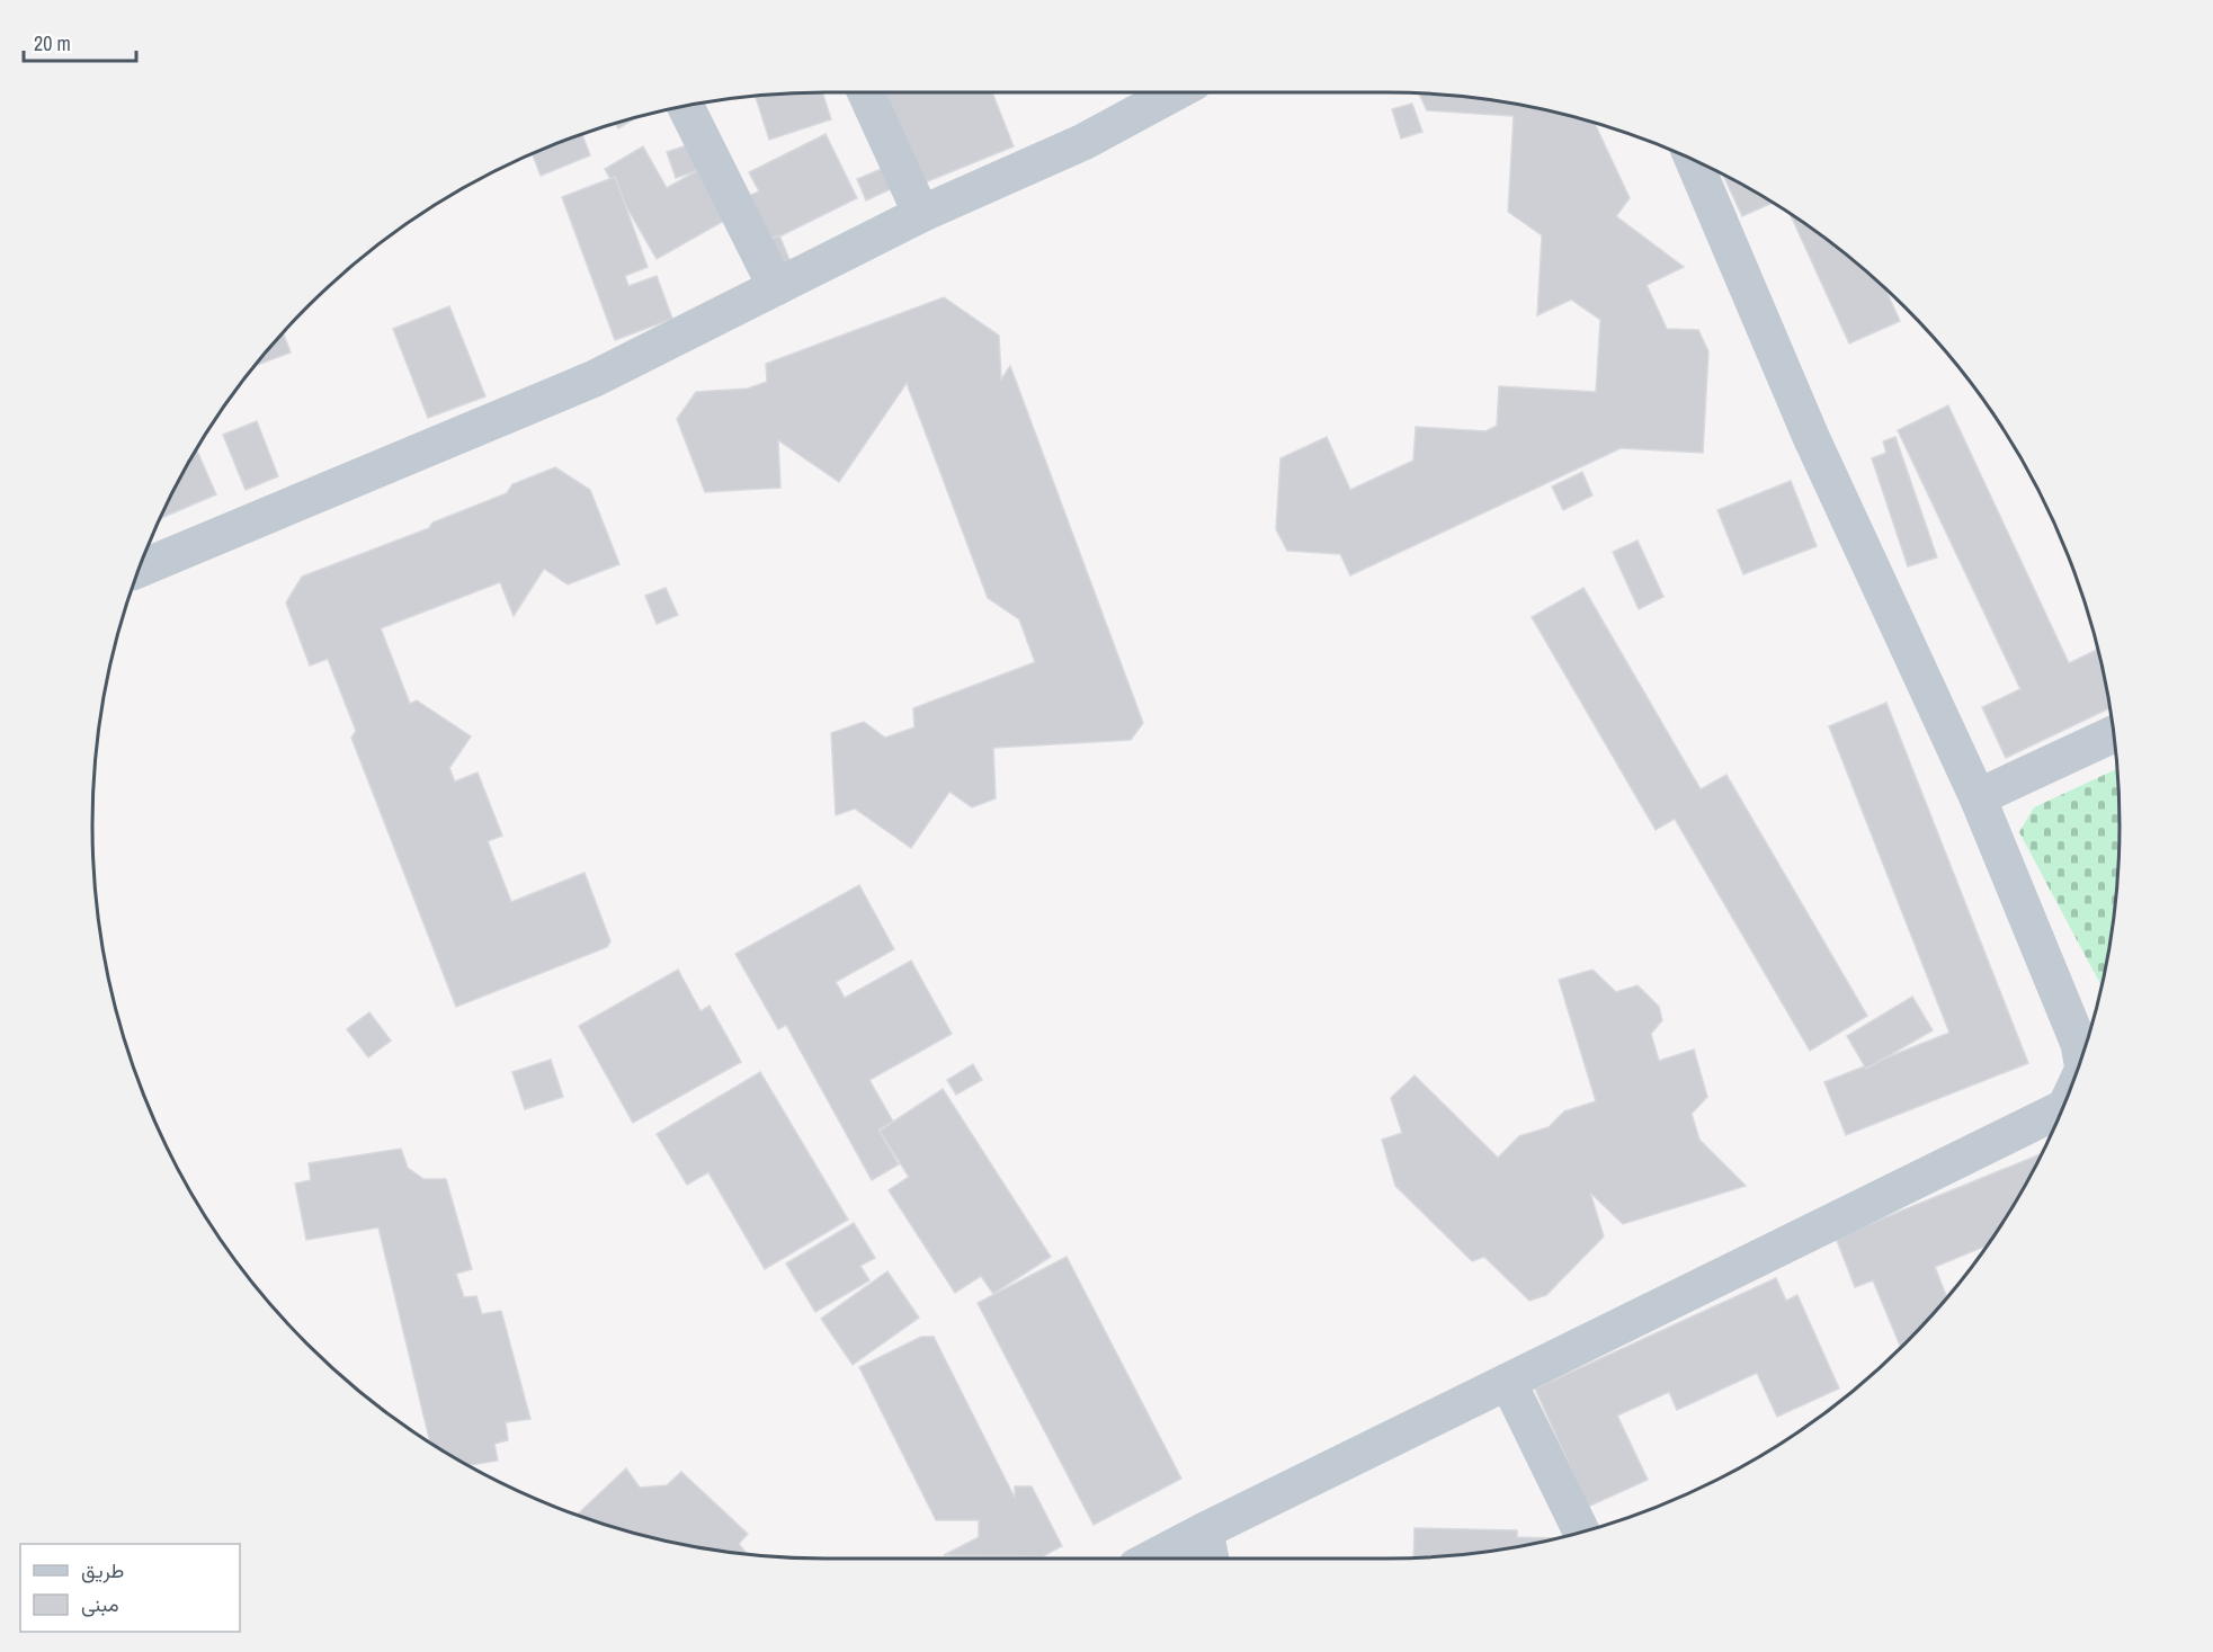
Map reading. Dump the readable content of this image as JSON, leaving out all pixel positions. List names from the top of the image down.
{
  "legend": ["طريق", "مبنى"],
  "scale_bar": "20 m"
}
